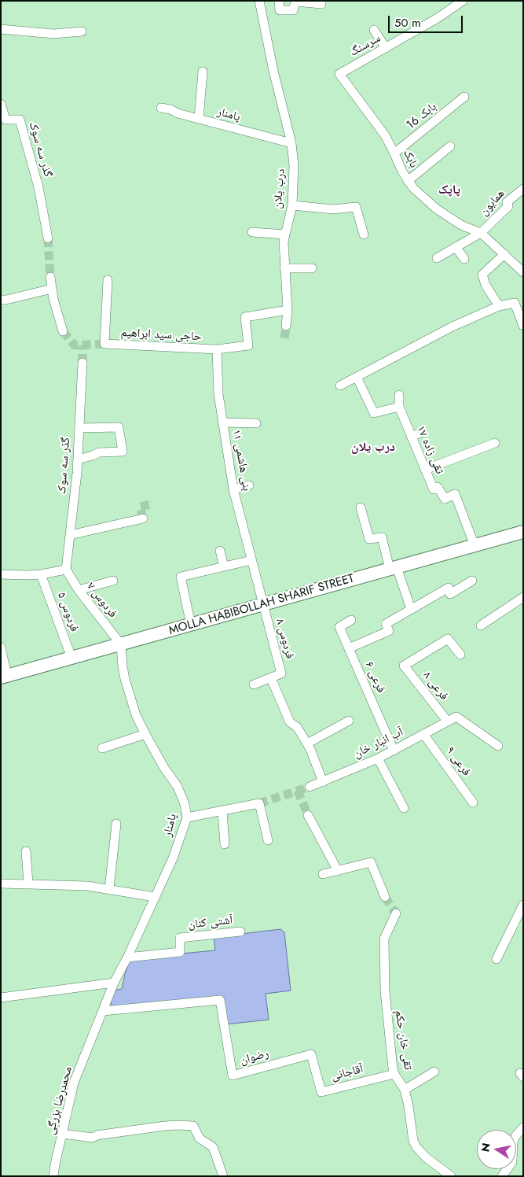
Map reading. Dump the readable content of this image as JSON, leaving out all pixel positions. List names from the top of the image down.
{
  "streets": {
    "main road": ["MOLLA HABIBOLLAH SHARIF STREET"],
    "street": [
      "سرسنگ",
      "پامنار",
      "بابک 16",
      "گذر سه سوک",
      "بابک",
      "درب یلان",
      "همایون",
      "حاجی سید ابراهیم",
      "تقی زاده ۱۷",
      "بنی هاشمی ۱۱",
      "فردوس ۷",
      "فردوس ۵",
      "فردوس ۸",
      "فرعی ۶",
      "فرعی ۸",
      "آب انبار خان",
      "فرعی ۹",
      "آشتی کنان",
      "تقی خان حکم",
      "رضوان",
      "آقاجانی",
      "محمدرضا بزرگی"
    ]
  },
  "crossings": [
    ["سرسنگ", "بابک"],
    ["پامنار", "درب یلان"],
    ["پامنار", "فردوس ۷"],
    ["پامنار", "MOLLA HABIBOLLAH SHARIF STREET"],
    ["پامنار", "آشتی کنان"],
    ["پامنار", "رضوان"],
    ["پامنار", "محمدرضا بزرگی"],
    ["بابک 16", "بابک"],
    ["گذر سه سوک", "فردوس ۷"],
    ["بابک", "همایون"],
    ["حاجی سید ابراهیم", "بنی هاشمی ۱۱"],
    ["تقی زاده ۱۷", "MOLLA HABIBOLLAH SHARIF STREET"],
    ["بنی هاشمی ۱۱", "MOLLA HABIBOLLAH SHARIF STREET"],
    ["بنی هاشمی ۱۱", "فردوس ۸"],
    ["فردوس ۷", "MOLLA HABIBOLLAH SHARIF STREET"],
    ["MOLLA HABIBOLLAH SHARIF STREET", "فردوس ۵"],
    ["MOLLA HABIBOLLAH SHARIF STREET", "فردوس ۸"],
    ["فرعی ۶", "آب انبار خان"],
    ["فرعی ۸", "آب انبار خان"],
    ["آب انبار خان", "فرعی ۹"],
    ["تقی خان حکم", "آقاجانی"],
    ["رضوان", "آقاجانی"],
    ["رضوان", "محمدرضا بزرگی"]
  ],
  "districts": ["پاپک", "درب یلان"],
  "scale_bar": "50 m",
  "north": "left"
}
